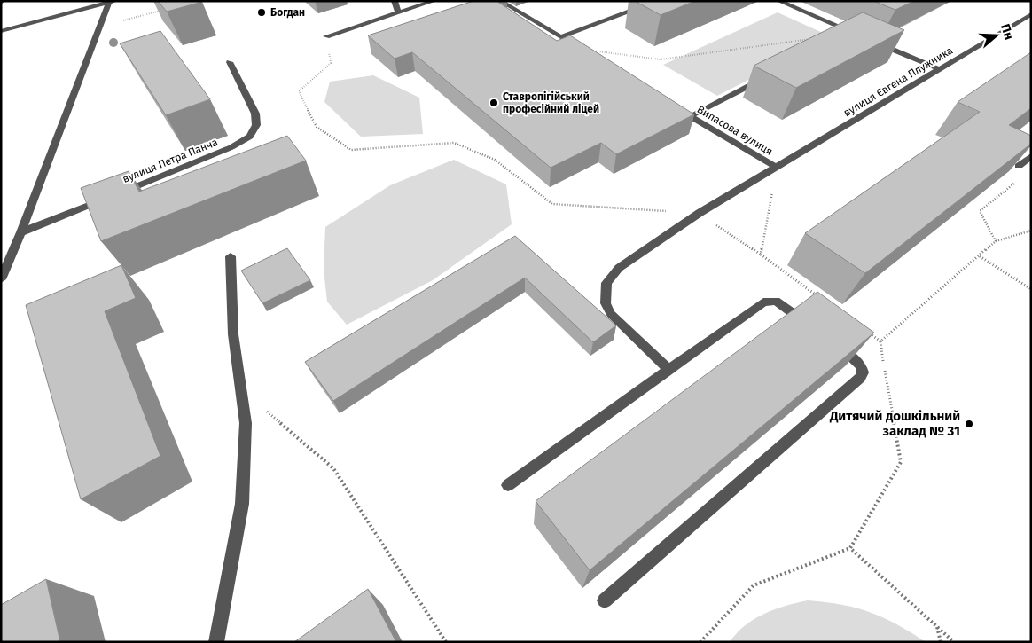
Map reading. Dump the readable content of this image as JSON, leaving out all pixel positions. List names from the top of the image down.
{
  "streets": {
    "street": ["вулиця Євгена Плужника", "Випасова вулиця", "вулиця Петра Панча"]
  },
  "crossings": [
    ["вулиця Євгена Плужника", "Випасова вулиця"]
  ],
  "places": ["Богдан", "Ставропігійський професійний ліцей", "Дитячий дошкільний заклад № 31"],
  "north": "right"
}
